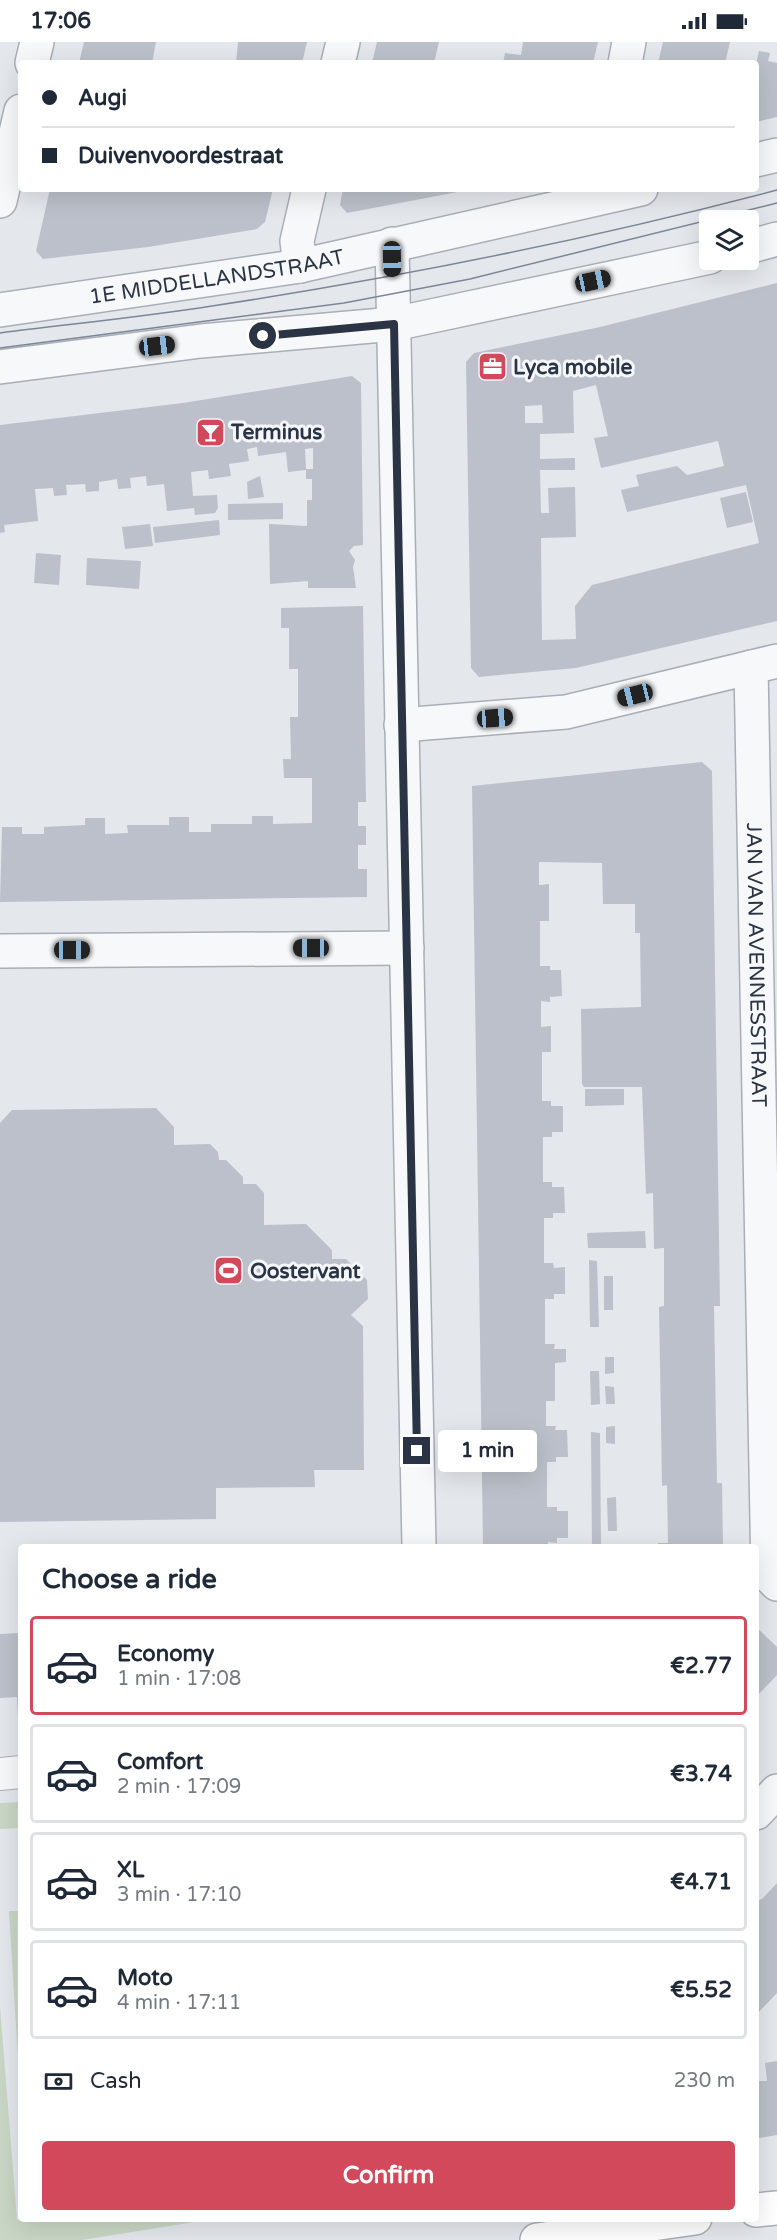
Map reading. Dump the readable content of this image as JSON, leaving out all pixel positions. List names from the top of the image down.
{
  "streets": {
    "street": ["1E MIDDELLANDSTRAAT", "JAN VAN AVENNESSTRAAT"]
  },
  "places": {
    "office": ["Lyca mobile"],
    "bar": ["Terminus"],
    "sports": ["Oostervant"]
  },
  "page": {
    "status": "17:06",
    "banner": ["Augi", "Duivenvoordestraat"],
    "bubble": "1 min",
    "heading": "Choose a ride",
    "list": [
      {
        "name": "Economy",
        "note": "1 min · 17:08",
        "value": "€2.77"
      },
      {
        "name": "Comfort",
        "note": "2 min · 17:09",
        "value": "€3.74"
      },
      {
        "name": "XL",
        "note": "3 min · 17:10",
        "value": "€4.71"
      },
      {
        "name": "Moto",
        "note": "4 min · 17:11",
        "value": "€5.52"
      }
    ],
    "pay": ["Cash", "230 m"],
    "buttons": "Confirm"
  }
}
